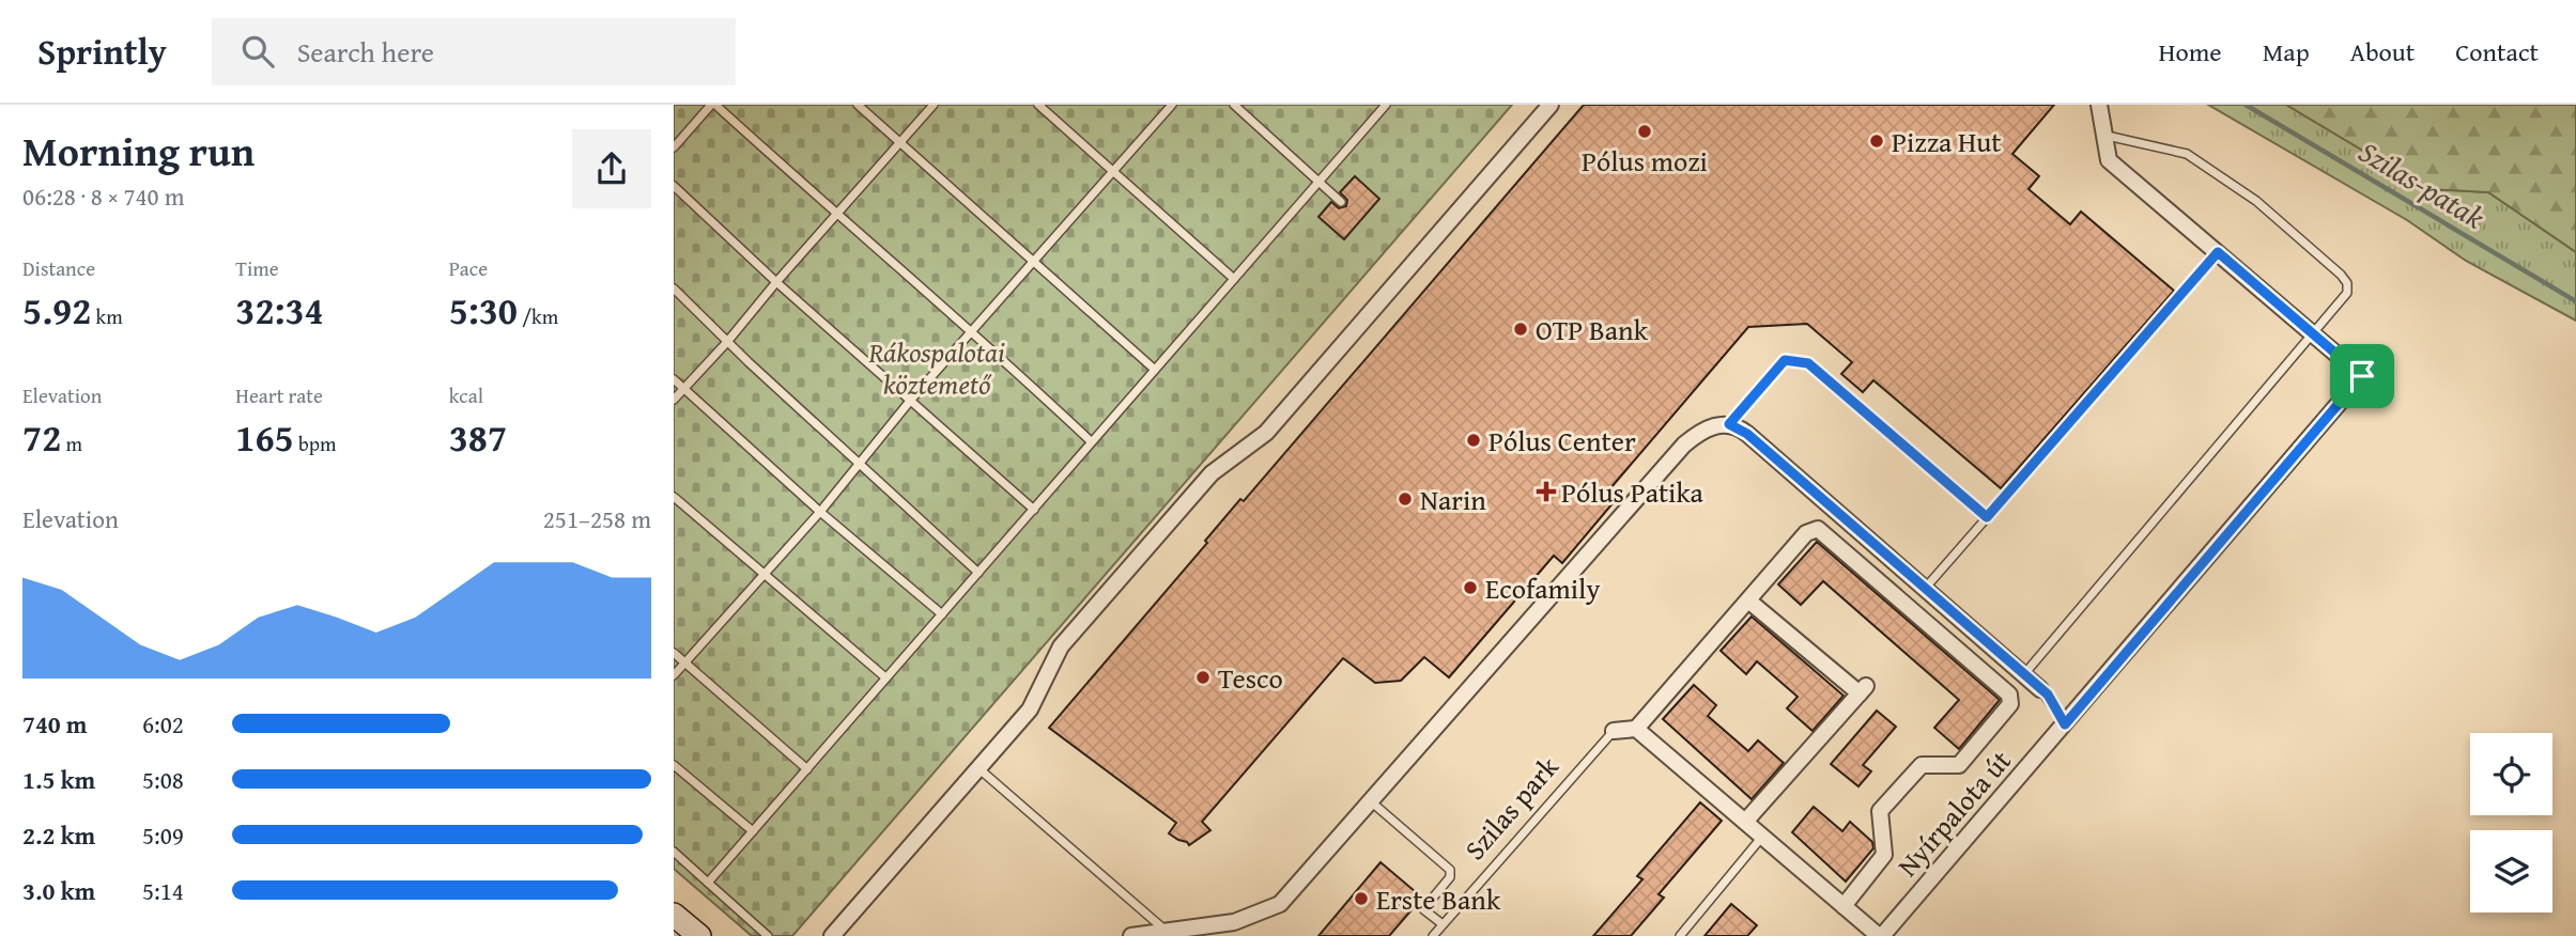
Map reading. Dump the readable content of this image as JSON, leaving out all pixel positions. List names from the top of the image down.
{
  "streets": {
    "street": ["Szilas park", "Nyírpalota út"]
  },
  "water": ["Szilas-patak"],
  "parks": ["Rákospalotai köztemető"],
  "places": {
    "other": [
      "Pólus mozi",
      "Pizza Hut",
      "OTP Bank",
      "Pólus Center",
      "Narin",
      "Ecofamily",
      "Tesco",
      "Erste Bank"
    ],
    "health": ["Pólus Patika"]
  },
  "page": {
    "header": "Sprintly",
    "search": "Search here",
    "nav": [
      "Home",
      "Map",
      "About",
      "Contact"
    ],
    "heading": ["Morning run", "06:28 · 8 × 740 m"],
    "stats": [
      ["Distance", "5.92 km"],
      ["Time", "32:34"],
      ["Pace", "5:30 /km"],
      ["Elevation", "72 m"],
      ["Heart rate", "165 bpm"],
      ["kcal", "387"]
    ],
    "chart": ["Elevation", "251–258 m"],
    "list": [
      {
        "name": "740 m",
        "note": "6:02"
      },
      {
        "name": "1.5 km",
        "note": "5:08"
      },
      {
        "name": "2.2 km",
        "note": "5:09"
      },
      {
        "name": "3.0 km",
        "note": "5:14"
      }
    ]
  }
}
